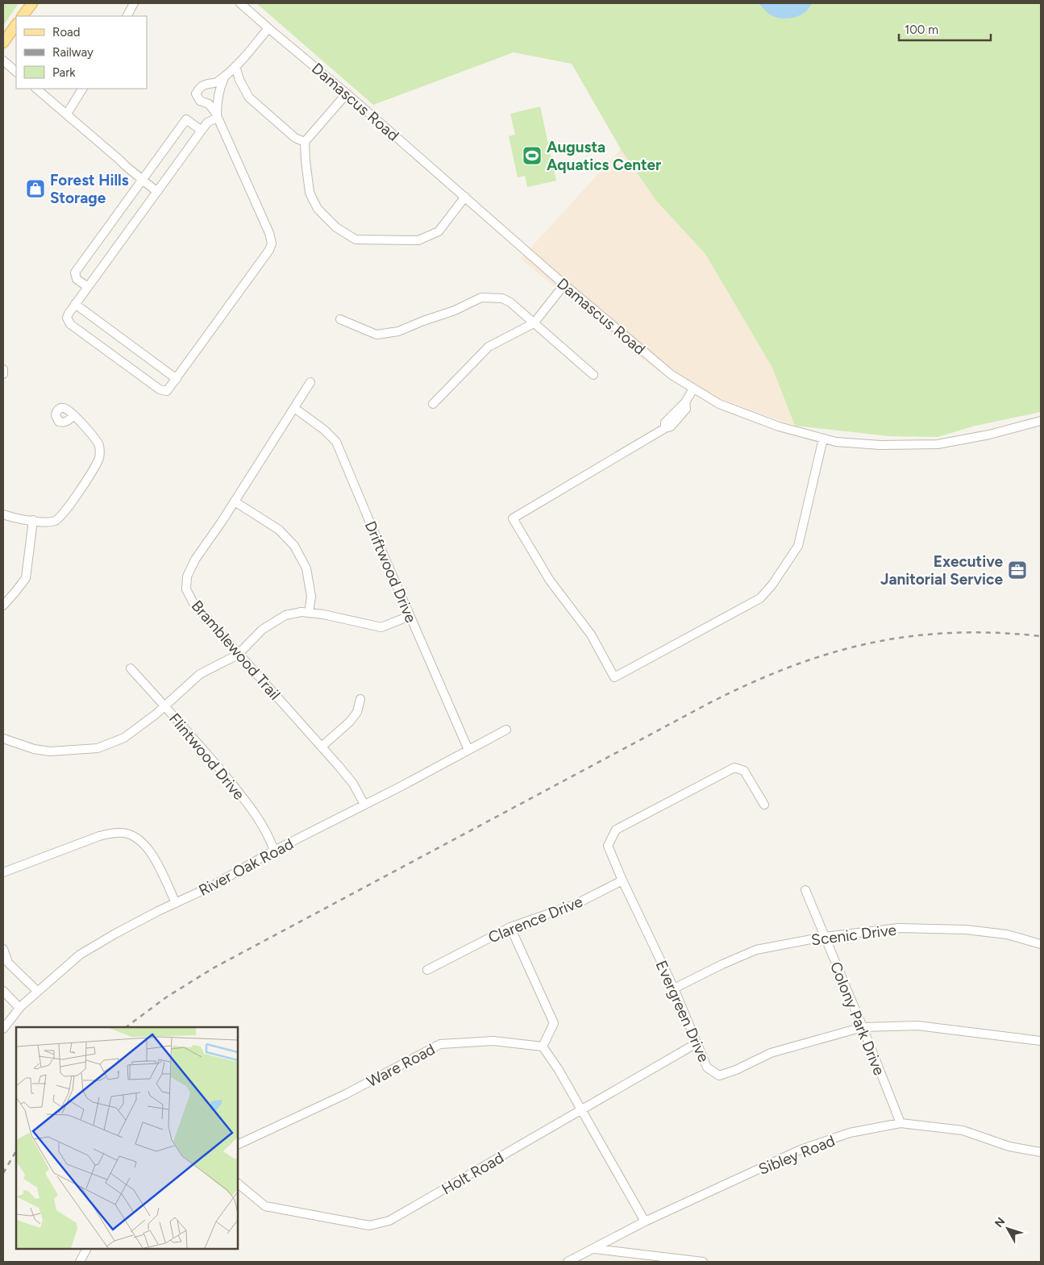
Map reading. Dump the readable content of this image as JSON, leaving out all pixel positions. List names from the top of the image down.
{
  "streets": {
    "street": [
      "Damascus Road",
      "Driftwood Drive",
      "Bramblewood Trail",
      "Flintwood Drive",
      "River Oak Road",
      "Clarence Drive",
      "Scenic Drive",
      "Evergreen Drive",
      "Colony Park Drive",
      "Ware Road",
      "Sibley Road",
      "Holt Road"
    ]
  },
  "crossings": [
    ["Driftwood Drive", "Bramblewood Trail"],
    ["Driftwood Drive", "River Oak Road"],
    ["Bramblewood Trail", "River Oak Road"],
    ["Flintwood Drive", "River Oak Road"],
    ["Clarence Drive", "Evergreen Drive"],
    ["Scenic Drive", "Evergreen Drive"],
    ["Scenic Drive", "Colony Park Drive"],
    ["Evergreen Drive", "Colony Park Drive"],
    ["Evergreen Drive", "Holt Road"],
    ["Colony Park Drive", "Sibley Road"]
  ],
  "places": {
    "sports": ["Augusta Aquatics Center"],
    "shop": ["Forest Hills Storage"],
    "office": ["Executive Janitorial Service"]
  },
  "legend": ["Road", "Railway", "Park"],
  "scale_bar": "100 m",
  "north": "top left"
}
